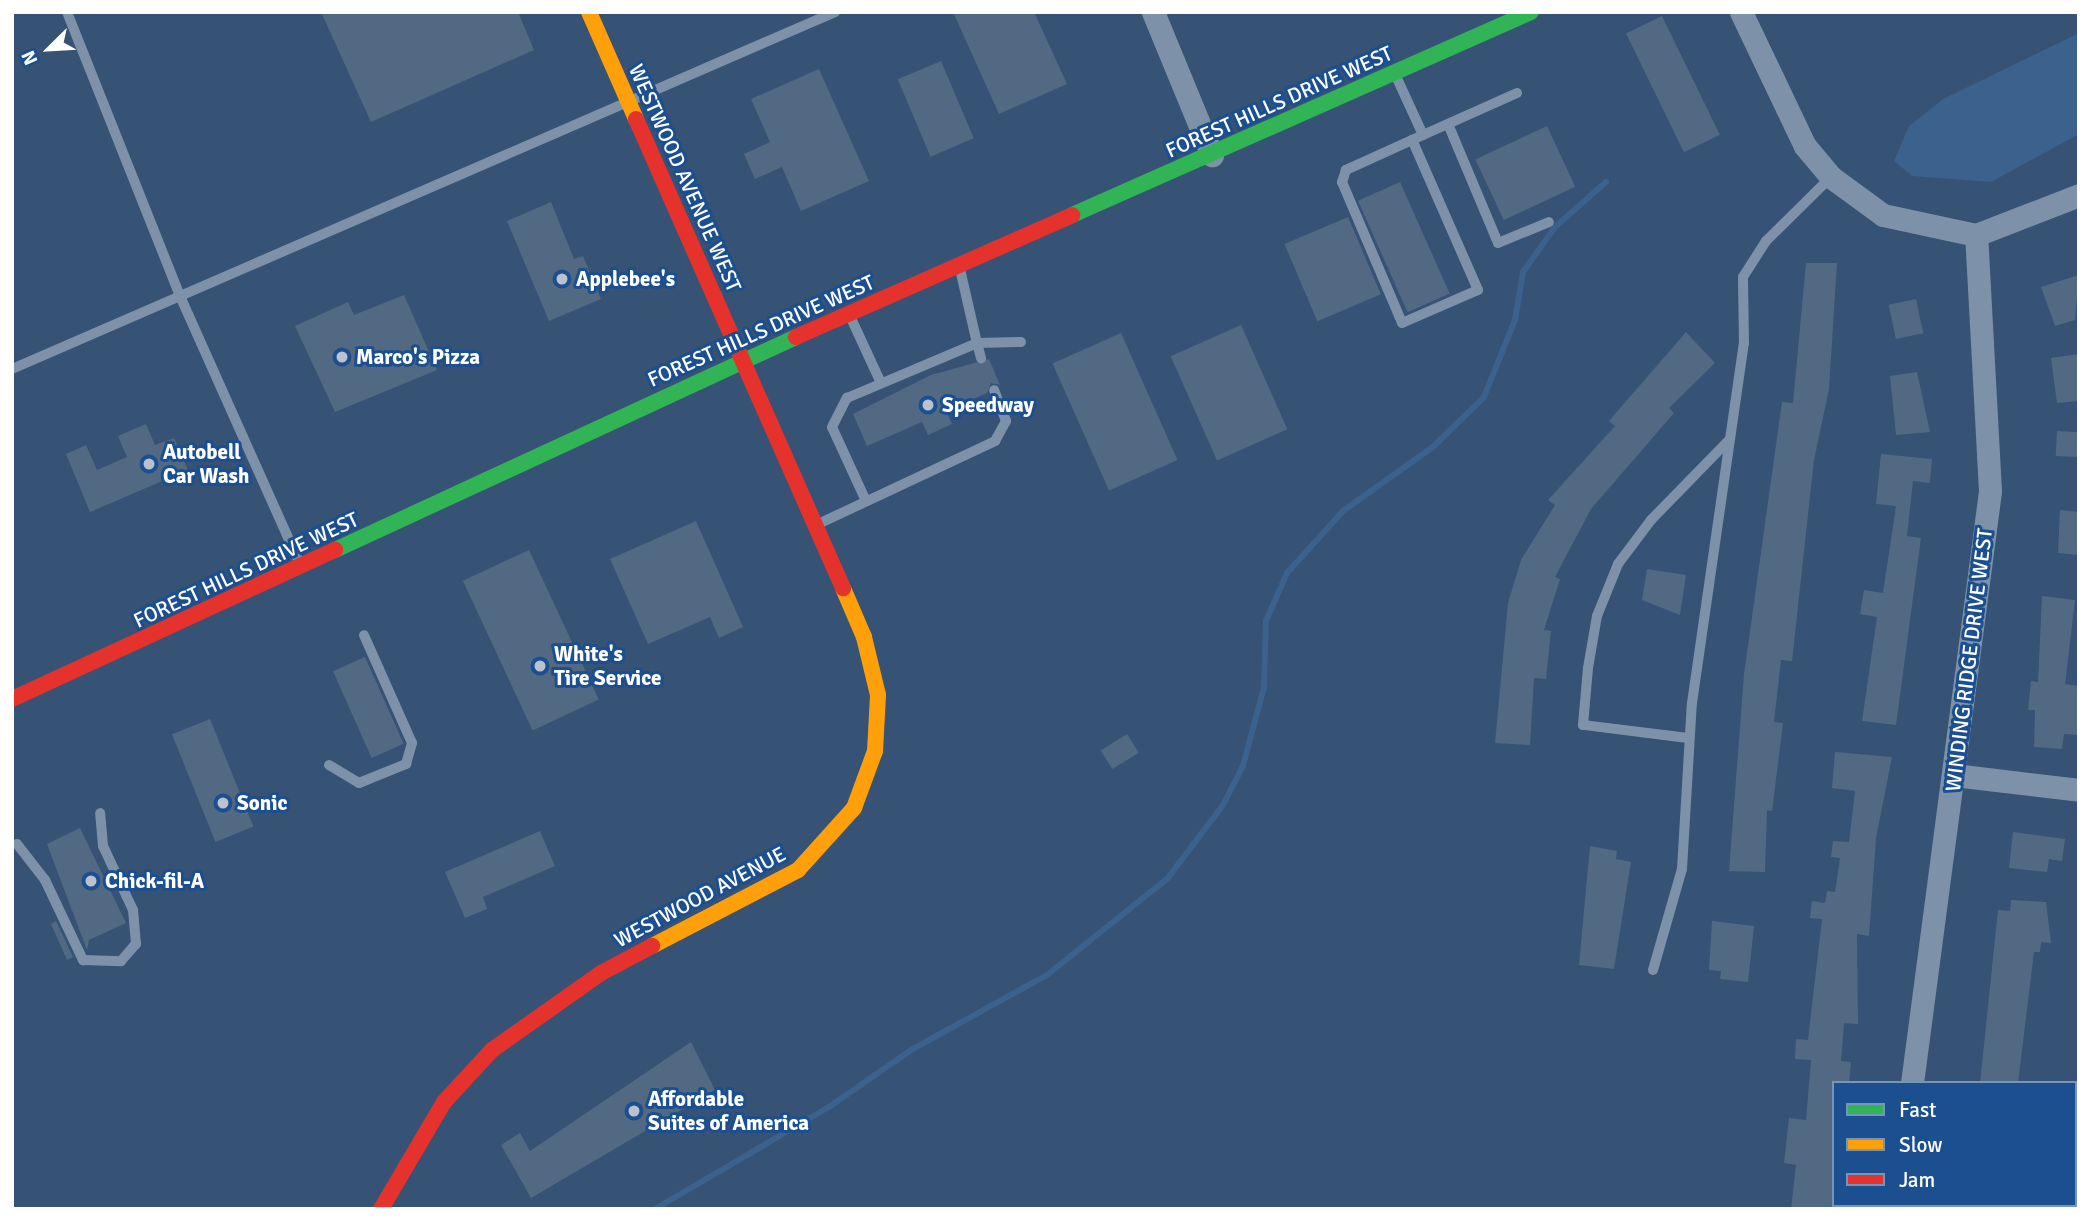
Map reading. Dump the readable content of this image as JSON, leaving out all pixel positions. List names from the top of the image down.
{
  "streets": {
    "main road": ["FOREST HILLS DRIVE WEST", "WESTWOOD AVENUE WEST", "WESTWOOD AVENUE"],
    "street": ["WINDING RIDGE DRIVE WEST"]
  },
  "crossings": [
    ["FOREST HILLS DRIVE WEST", "WESTWOOD AVENUE WEST"],
    ["FOREST HILLS DRIVE WEST", "WESTWOOD AVENUE"],
    ["WESTWOOD AVENUE WEST", "WESTWOOD AVENUE"]
  ],
  "places": [
    "Applebee's",
    "Marco's Pizza",
    "Speedway",
    "Autobell Car Wash",
    "White's Tire Service",
    "Sonic",
    "Chick-fil-A",
    "Affordable Suites of America"
  ],
  "legend": ["Fast", "Slow", "Jam"],
  "north": "bottom left"
}
